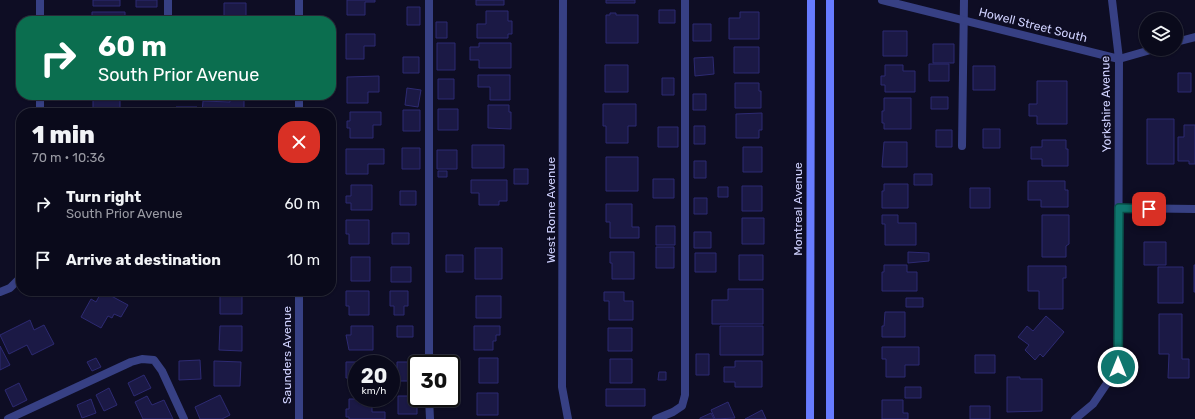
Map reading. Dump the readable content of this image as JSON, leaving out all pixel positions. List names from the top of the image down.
{
  "streets": {
    "street": [
      "Howell Street South",
      "Yorkshire Avenue",
      "Montreal Avenue",
      "West Rome Avenue",
      "Saunders Avenue"
    ]
  },
  "crossings": [
    ["Howell Street South", "Yorkshire Avenue"]
  ],
  "page": {
    "turn": ["60 m", "South Prior Avenue"],
    "heading": ["1 min", "70 m · 10:36"],
    "list": [
      {
        "name": "Turn right",
        "note": "South Prior Avenue",
        "value": "60 m"
      },
      {
        "name": "Arrive at destination",
        "value": "10 m"
      }
    ],
    "speed": "20 km/h",
    "limit": "30"
  }
}
